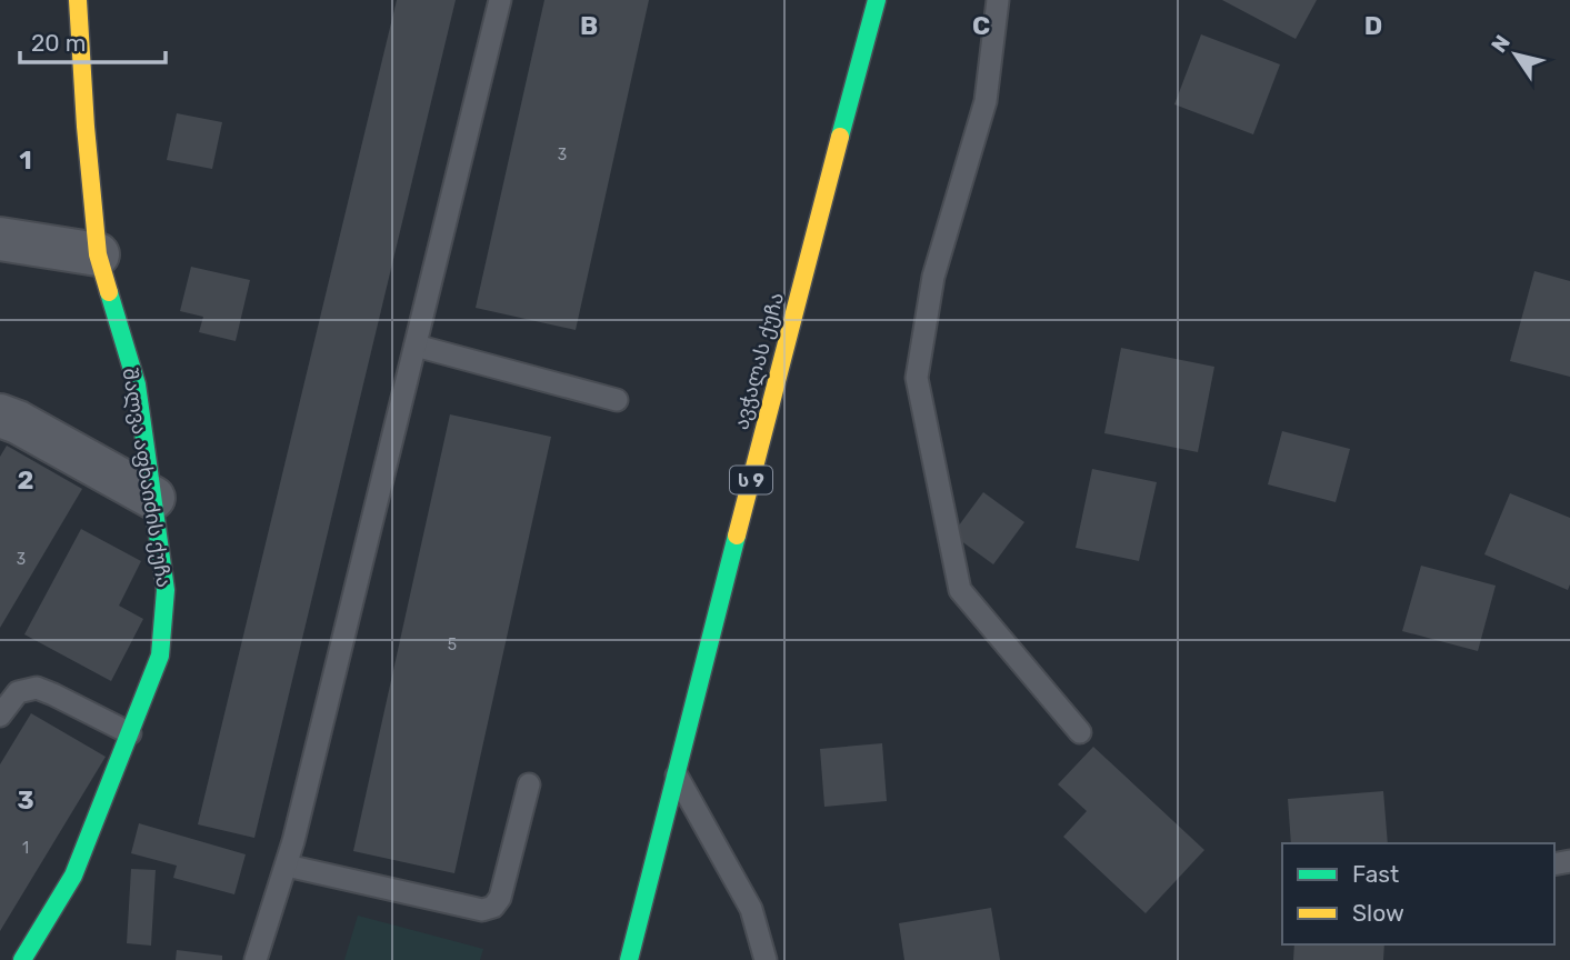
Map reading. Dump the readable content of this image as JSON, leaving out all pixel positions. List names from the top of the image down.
{
  "streets": {
    "main road": ["ავჭალას ქუჩა", "შალვა აფხაიძის ქუჩა", "ს 9"]
  },
  "house_numbers": [
    "3",
    "3",
    "5",
    "1"
  ],
  "legend": ["Fast", "Slow"],
  "scale_bar": "20 m",
  "north": "top left",
  "grid": {
    "columns": ["B", "C", "D"],
    "rows": ["1", "2", "3"]
  }
}
